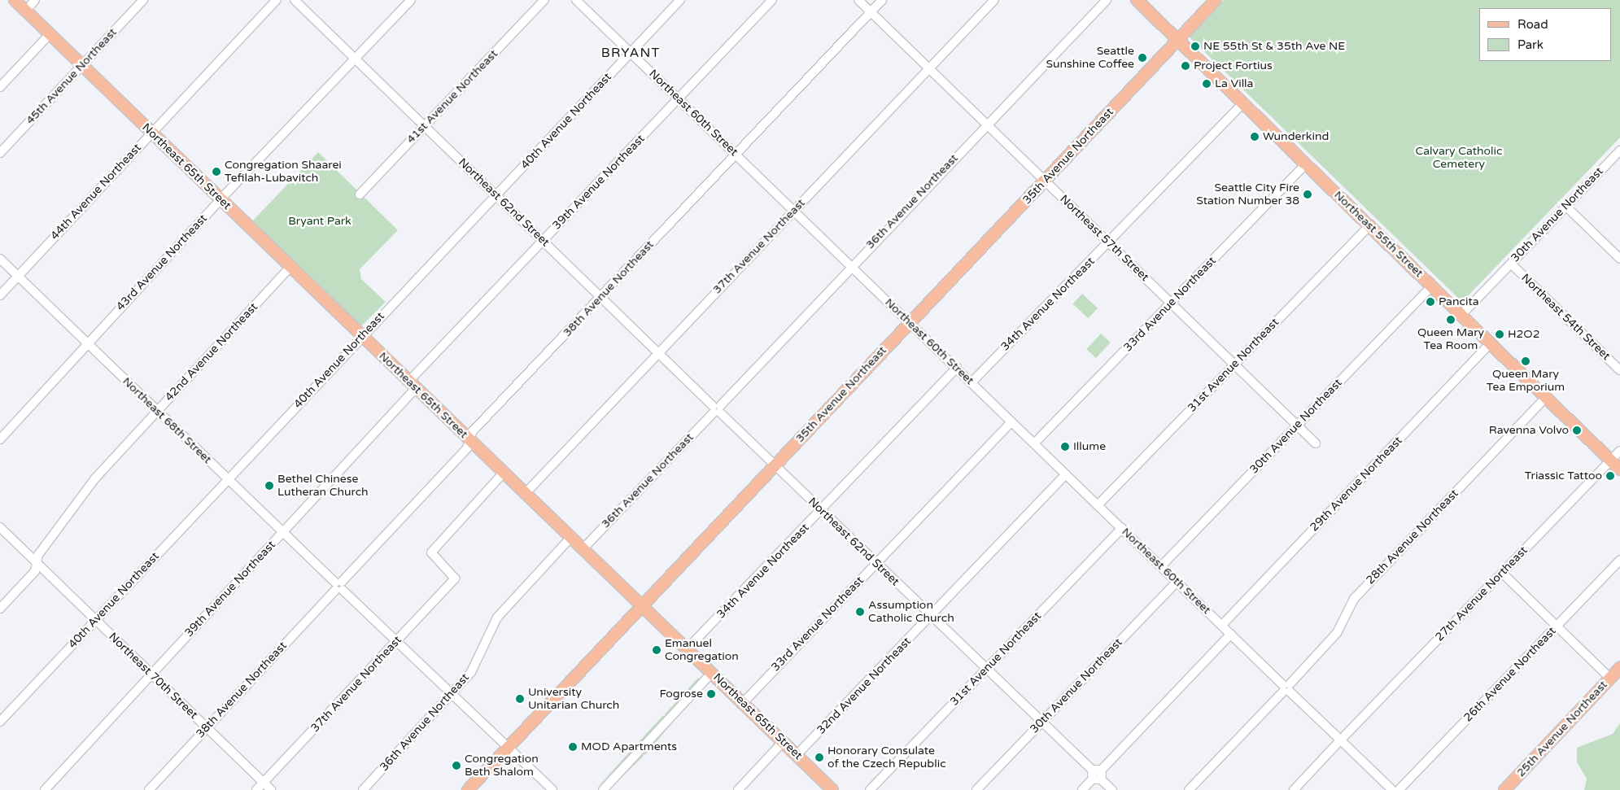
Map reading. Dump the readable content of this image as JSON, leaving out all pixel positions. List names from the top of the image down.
{
  "streets": {
    "main road": [
      "35th Avenue Northeast",
      "Northeast 65th Street",
      "Northeast 55th Street",
      "25th Avenue Northeast"
    ],
    "street": [
      "45th Avenue Northeast",
      "41st Avenue Northeast",
      "Northeast 60th Street",
      "40th Avenue Northeast",
      "39th Avenue Northeast",
      "44th Avenue Northeast",
      "36th Avenue Northeast",
      "Northeast 62nd Street",
      "30th Avenue Northeast",
      "Northeast 57th Street",
      "37th Avenue Northeast",
      "43rd Avenue Northeast",
      "38th Avenue Northeast",
      "34th Avenue Northeast",
      "33rd Avenue Northeast",
      "Northeast 54th Street",
      "42nd Avenue Northeast",
      "31st Avenue Northeast",
      "Northeast 68th Street",
      "29th Avenue Northeast",
      "28th Avenue Northeast",
      "27th Avenue Northeast",
      "26th Avenue Northeast",
      "Northeast 70th Street",
      "32nd Avenue Northeast"
    ]
  },
  "crossings": [
    ["45th Avenue Northeast", "Northeast 65th Street"],
    ["41st Avenue Northeast", "Northeast 62nd Street"],
    ["Northeast 60th Street", "40th Avenue Northeast"],
    ["Northeast 60th Street", "35th Avenue Northeast"],
    ["Northeast 60th Street", "39th Avenue Northeast"],
    ["Northeast 60th Street", "36th Avenue Northeast"],
    ["Northeast 60th Street", "30th Avenue Northeast"],
    ["Northeast 60th Street", "37th Avenue Northeast"],
    ["Northeast 60th Street", "38th Avenue Northeast"],
    ["Northeast 60th Street", "34th Avenue Northeast"],
    ["Northeast 60th Street", "33rd Avenue Northeast"],
    ["Northeast 60th Street", "31st Avenue Northeast"],
    ["Northeast 60th Street", "29th Avenue Northeast"],
    ["Northeast 60th Street", "28th Avenue Northeast"],
    ["Northeast 60th Street", "27th Avenue Northeast"],
    ["Northeast 60th Street", "26th Avenue Northeast"],
    ["Northeast 60th Street", "32nd Avenue Northeast"],
    ["40th Avenue Northeast", "Northeast 65th Street"],
    ["40th Avenue Northeast", "Northeast 62nd Street"],
    ["40th Avenue Northeast", "Northeast 68th Street"],
    ["40th Avenue Northeast", "Northeast 70th Street"],
    ["35th Avenue Northeast", "Northeast 65th Street"],
    ["35th Avenue Northeast", "Northeast 62nd Street"],
    ["35th Avenue Northeast", "Northeast 55th Street"],
    ["35th Avenue Northeast", "Northeast 57th Street"],
    ["35th Avenue Northeast", "Northeast 68th Street"],
    ["Northeast 65th Street", "39th Avenue Northeast"],
    ["Northeast 65th Street", "44th Avenue Northeast"],
    ["Northeast 65th Street", "36th Avenue Northeast"],
    ["Northeast 65th Street", "37th Avenue Northeast"],
    ["Northeast 65th Street", "43rd Avenue Northeast"],
    ["Northeast 65th Street", "38th Avenue Northeast"],
    ["Northeast 65th Street", "34th Avenue Northeast"],
    ["Northeast 65th Street", "33rd Avenue Northeast"],
    ["Northeast 65th Street", "42nd Avenue Northeast"],
    ["Northeast 65th Street", "32nd Avenue Northeast"],
    ["39th Avenue Northeast", "Northeast 62nd Street"],
    ["39th Avenue Northeast", "Northeast 68th Street"],
    ["39th Avenue Northeast", "Northeast 70th Street"],
    ["44th Avenue Northeast", "Northeast 68th Street"],
    ["36th Avenue Northeast", "Northeast 62nd Street"],
    ["36th Avenue Northeast", "Northeast 57th Street"],
    ["36th Avenue Northeast", "Northeast 68th Street"],
    ["Northeast 62nd Street", "30th Avenue Northeast"],
    ["Northeast 62nd Street", "37th Avenue Northeast"],
    ["Northeast 62nd Street", "43rd Avenue Northeast"],
    ["Northeast 62nd Street", "38th Avenue Northeast"],
    ["Northeast 62nd Street", "34th Avenue Northeast"],
    ["Northeast 62nd Street", "33rd Avenue Northeast"],
    ["Northeast 62nd Street", "31st Avenue Northeast"],
    ["Northeast 62nd Street", "32nd Avenue Northeast"],
    ["30th Avenue Northeast", "Northeast 55th Street"],
    ["30th Avenue Northeast", "Northeast 57th Street"],
    ["30th Avenue Northeast", "Northeast 54th Street"],
    ["Northeast 55th Street", "34th Avenue Northeast"],
    ["Northeast 55th Street", "33rd Avenue Northeast"],
    ["Northeast 55th Street", "31st Avenue Northeast"],
    ["Northeast 55th Street", "29th Avenue Northeast"],
    ["Northeast 55th Street", "28th Avenue Northeast"],
    ["Northeast 55th Street", "27th Avenue Northeast"],
    ["Northeast 57th Street", "37th Avenue Northeast"],
    ["Northeast 57th Street", "38th Avenue Northeast"],
    ["Northeast 57th Street", "34th Avenue Northeast"],
    ["Northeast 57th Street", "33rd Avenue Northeast"],
    ["Northeast 57th Street", "31st Avenue Northeast"],
    ["37th Avenue Northeast", "Northeast 68th Street"],
    ["37th Avenue Northeast", "Northeast 70th Street"],
    ["43rd Avenue Northeast", "Northeast 68th Street"],
    ["38th Avenue Northeast", "Northeast 68th Street"],
    ["38th Avenue Northeast", "Northeast 70th Street"],
    ["42nd Avenue Northeast", "Northeast 68th Street"],
    ["42nd Avenue Northeast", "Northeast 70th Street"]
  ],
  "districts": ["BRYANT"],
  "parks": ["Calvary Catholic Cemetery", "Bryant Park"],
  "places": [
    "NE 55th St & 35th Ave NE",
    "Seattle Sunshine Coffee",
    "Project Fortius",
    "La Villa",
    "Wunderkind",
    "Congregation Shaarei Tefilah-Lubavitch",
    "Seattle City Fire Station Number 38",
    "Pancita",
    "Queen Mary Tea Room",
    "H2O2",
    "Queen Mary Tea Emporium",
    "Ravenna Volvo",
    "Illume",
    "Triassic Tattoo",
    "Bethel Chinese Lutheran Church",
    "Assumption Catholic Church",
    "Emanuel Congregation",
    "Fogrose",
    "University Unitarian Church",
    "MOD Apartments",
    "Honorary Consulate of the Czech Republic",
    "Congregation Beth Shalom"
  ],
  "legend": ["Road", "Park"]
}
